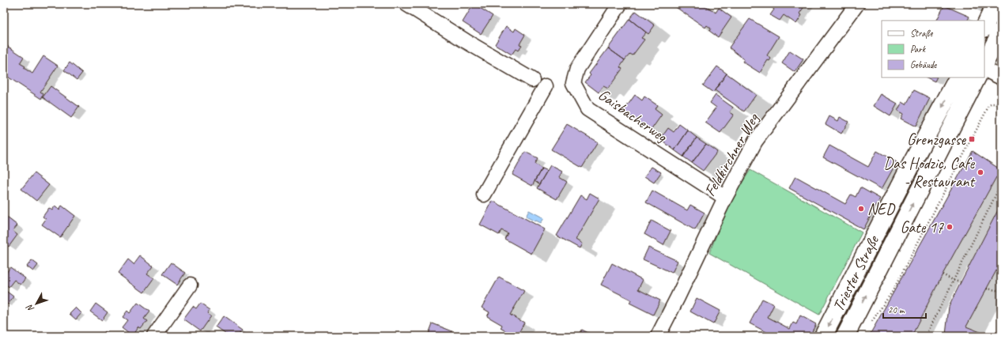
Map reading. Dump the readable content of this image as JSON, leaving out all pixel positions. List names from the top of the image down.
{
  "streets": {
    "main road": ["Triester Straße"],
    "street": ["Gaisbacherweg", "Feldkirchner Weg"]
  },
  "crossings": [
    ["Gaisbacherweg", "Feldkirchner Weg"]
  ],
  "places": {
    "transit": ["Grenzgasse"],
    "other": ["Das Hodzic, Cafe - Restaurant", "NED", "Gate 17"]
  },
  "legend": ["Straße", "Park", "Gebäude"],
  "scale_bar": "20 m",
  "north": "bottom left"
}
